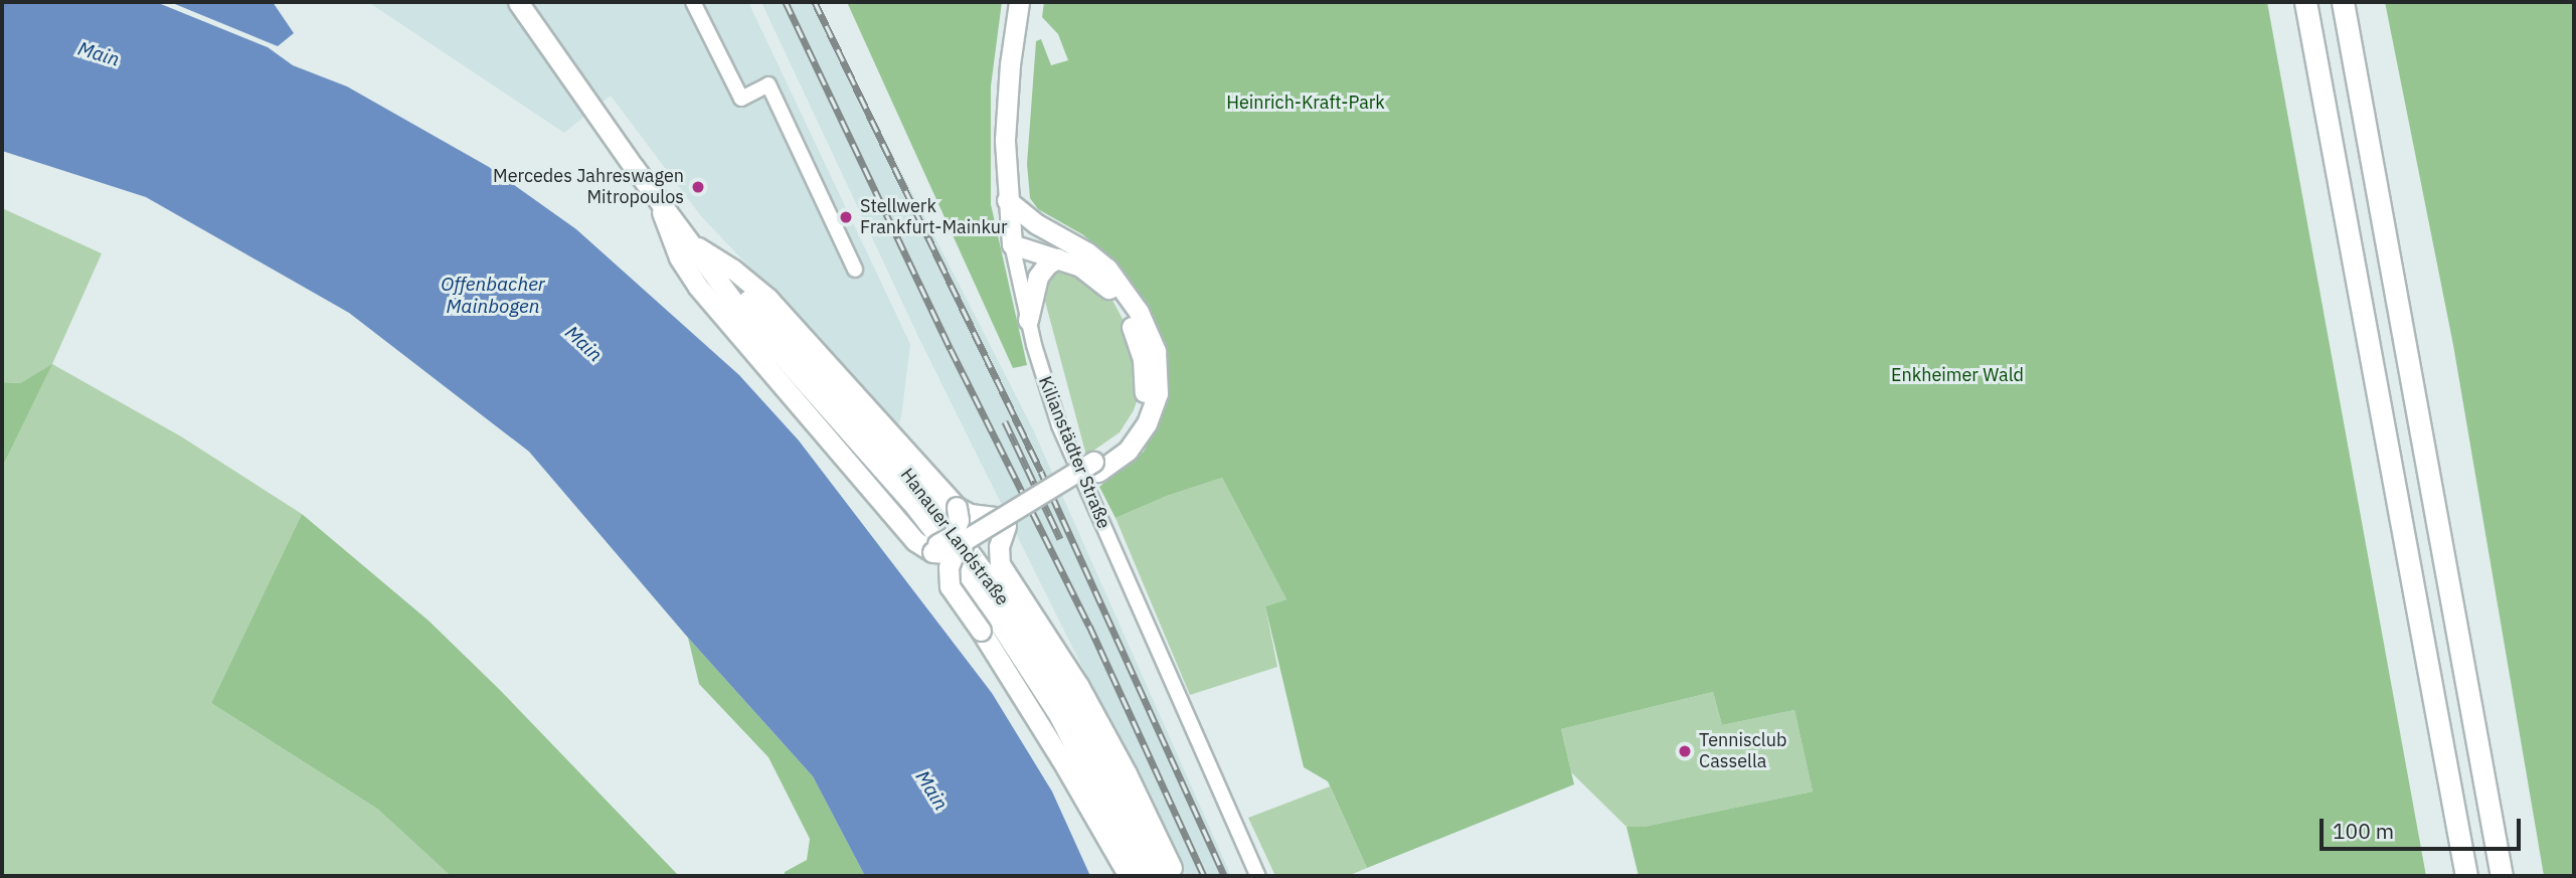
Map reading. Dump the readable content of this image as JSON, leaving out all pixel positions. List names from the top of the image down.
{
  "streets": {
    "main road": ["Kilianstädter Straße", "Hanauer Landstraße"]
  },
  "water": ["Main", "Offenbacher Mainbogen"],
  "parks": ["Heinrich-Kraft-Park", "Enkheimer Wald"],
  "places": ["Mercedes Jahreswagen Mitropoulos", "Stellwerk Frankfurt-Mainkur", "Tennisclub Cassella"],
  "scale_bar": "100 m"
}
